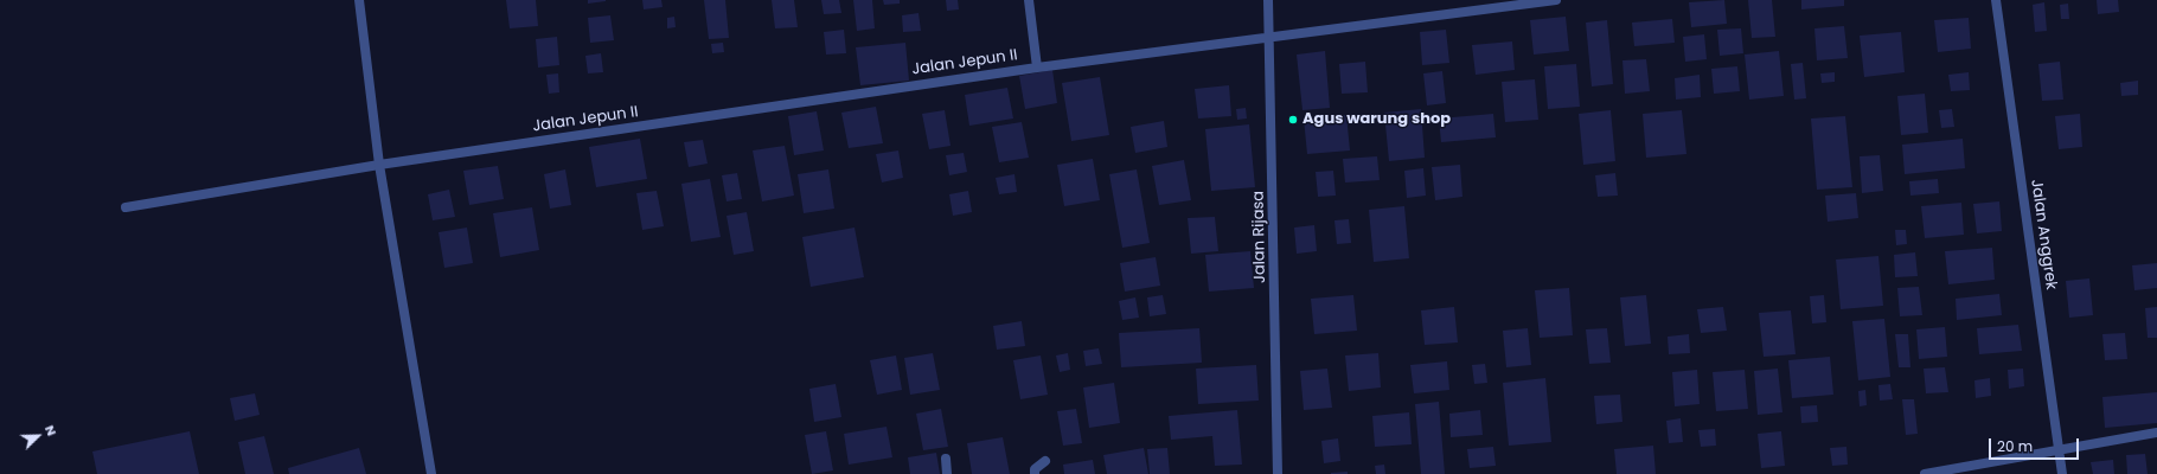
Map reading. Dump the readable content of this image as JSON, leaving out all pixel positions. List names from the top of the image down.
{
  "streets": {
    "street": ["Jalan Jepun II", "Jalan Anggrek", "Jalan Rijasa"]
  },
  "crossings": [
    ["Jalan Jepun II", "Jalan Rijasa"]
  ],
  "places": ["Agus warung shop"],
  "scale_bar": "20 m",
  "north": "top right"
}
